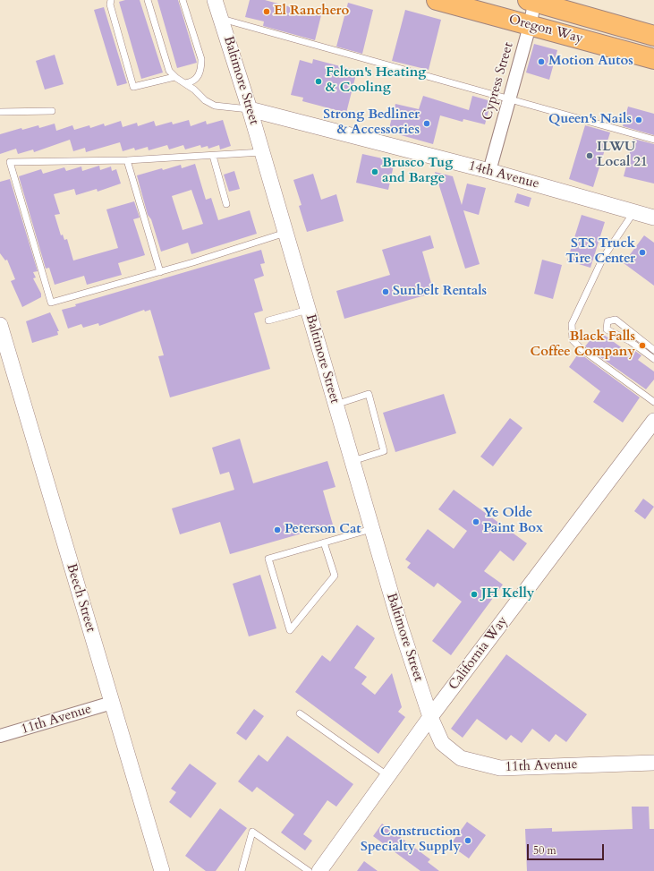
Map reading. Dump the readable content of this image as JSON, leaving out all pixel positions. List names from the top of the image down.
{
  "streets": {
    "main road": ["Oregon Way"],
    "street": [
      "Baltimore Street",
      "Cypress Street",
      "14th Avenue",
      "Beech Street",
      "California Way",
      "11th Avenue"
    ]
  },
  "crossings": [
    ["Oregon Way", "Cypress Street"],
    ["Baltimore Street", "14th Avenue"],
    ["Baltimore Street", "California Way"],
    ["Baltimore Street", "11th Avenue"],
    ["Cypress Street", "14th Avenue"],
    ["Beech Street", "11th Avenue"],
    ["California Way", "11th Avenue"]
  ],
  "places": [
    "El Ranchero",
    "Motion Autos",
    "Felton's Heating & Cooling",
    "Queen's Nails",
    "Strong Bedliner & Accessories",
    "ILWU Local 21",
    "Brusco Tug and Barge",
    "STS Truck Tire Center",
    "Sunbelt Rentals",
    "Black Falls Coffee Company",
    "Ye Olde Paint Box",
    "Peterson Cat",
    "JH Kelly",
    "Construction Specialty Supply"
  ],
  "scale_bar": "50 m"
}
